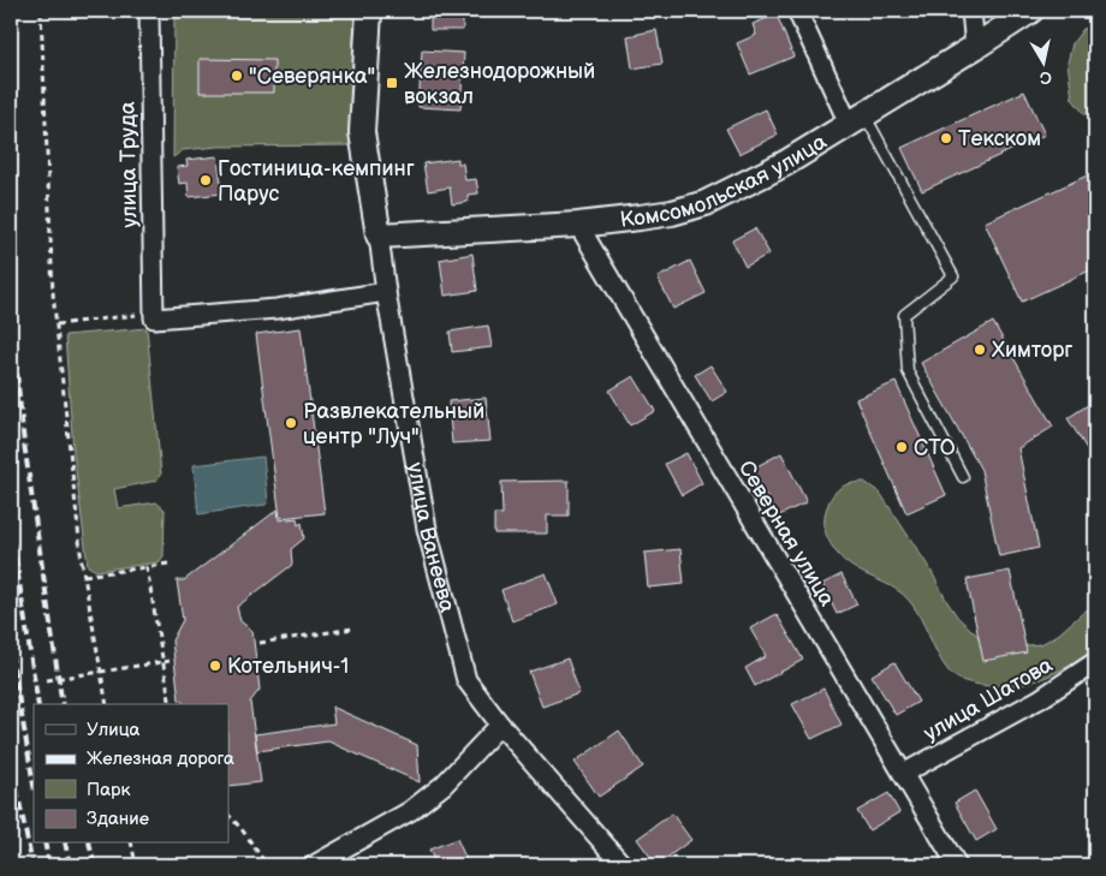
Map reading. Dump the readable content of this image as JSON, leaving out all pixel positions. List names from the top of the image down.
{
  "streets": {
    "street": [
      "улица Труда",
      "Комсомольская улица",
      "Северная улица",
      "улица Ванеева",
      "улица Шатова"
    ]
  },
  "crossings": [
    ["Комсомольская улица", "Северная улица"],
    ["Комсомольская улица", "улица Ванеева"],
    ["Северная улица", "улица Шатова"]
  ],
  "places": {
    "other": [
      "\"Северянка\"",
      "Текском",
      "Гостиница-кемпинг Парус",
      "Химторг",
      "Развлекательный центр \"Луч\"",
      "СТО",
      "Котельнич-1"
    ],
    "transit": ["Железнодорожный вокзал"]
  },
  "legend": [
    "Улица",
    "Железная дорога",
    "Парк",
    "Здание"
  ],
  "north": "bottom"
}
